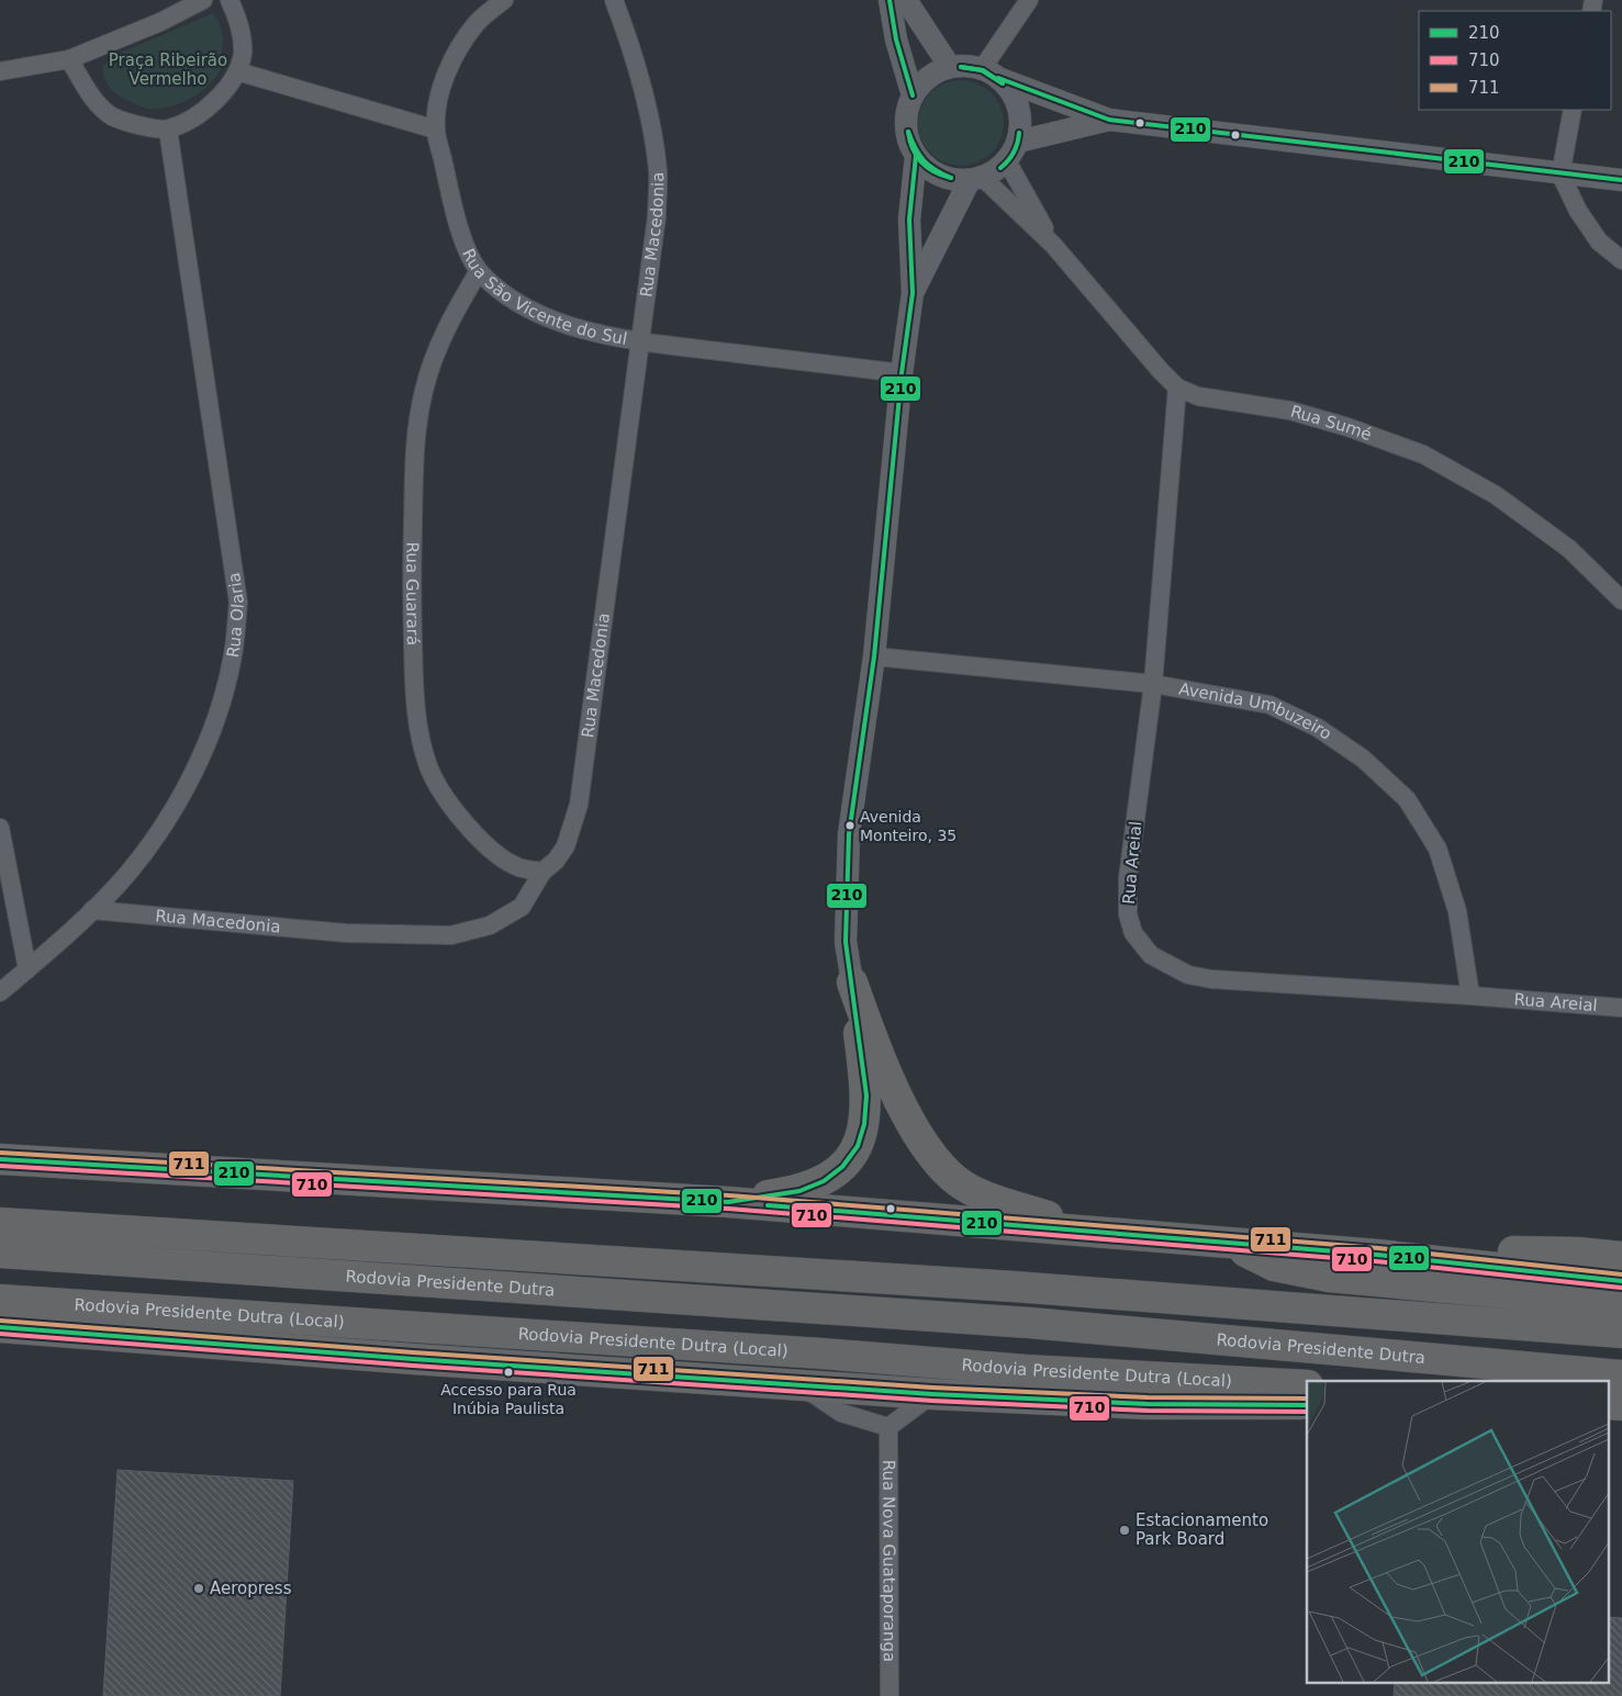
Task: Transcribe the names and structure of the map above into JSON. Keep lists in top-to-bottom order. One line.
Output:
{"streets":{"highway":["Rodovia Presidente Dutra","Rodovia Presidente Dutra (Local)"],"street":["Rua Macedonia","Rua São Vicente do Sul","Rua Sumé","Rua Guarará","Rua Olaria","Avenida Umbuzeiro","Rua Areial","Rua Nova Guataporanga"]},"crossings":[["Rua Macedonia","Rua São Vicente do Sul"],["Rua Macedonia","Rua Guarará"],["Rua Macedonia","Rua Olaria"],["Rua São Vicente do Sul","Rua Guarará"],["Rua Sumé","Rua Areial"],["Avenida Umbuzeiro","Rua Areial"]],"parks":["Praça Ribeirão Vermelho"],"places":["Avenida Monteiro, 35","Accesso para Rua Inúbia Paulista","Estacionamento Park Board","Aeropress"],"lines":["transit line 210","transit line 711","transit line 710"],"legend":["210","710","711"]}
